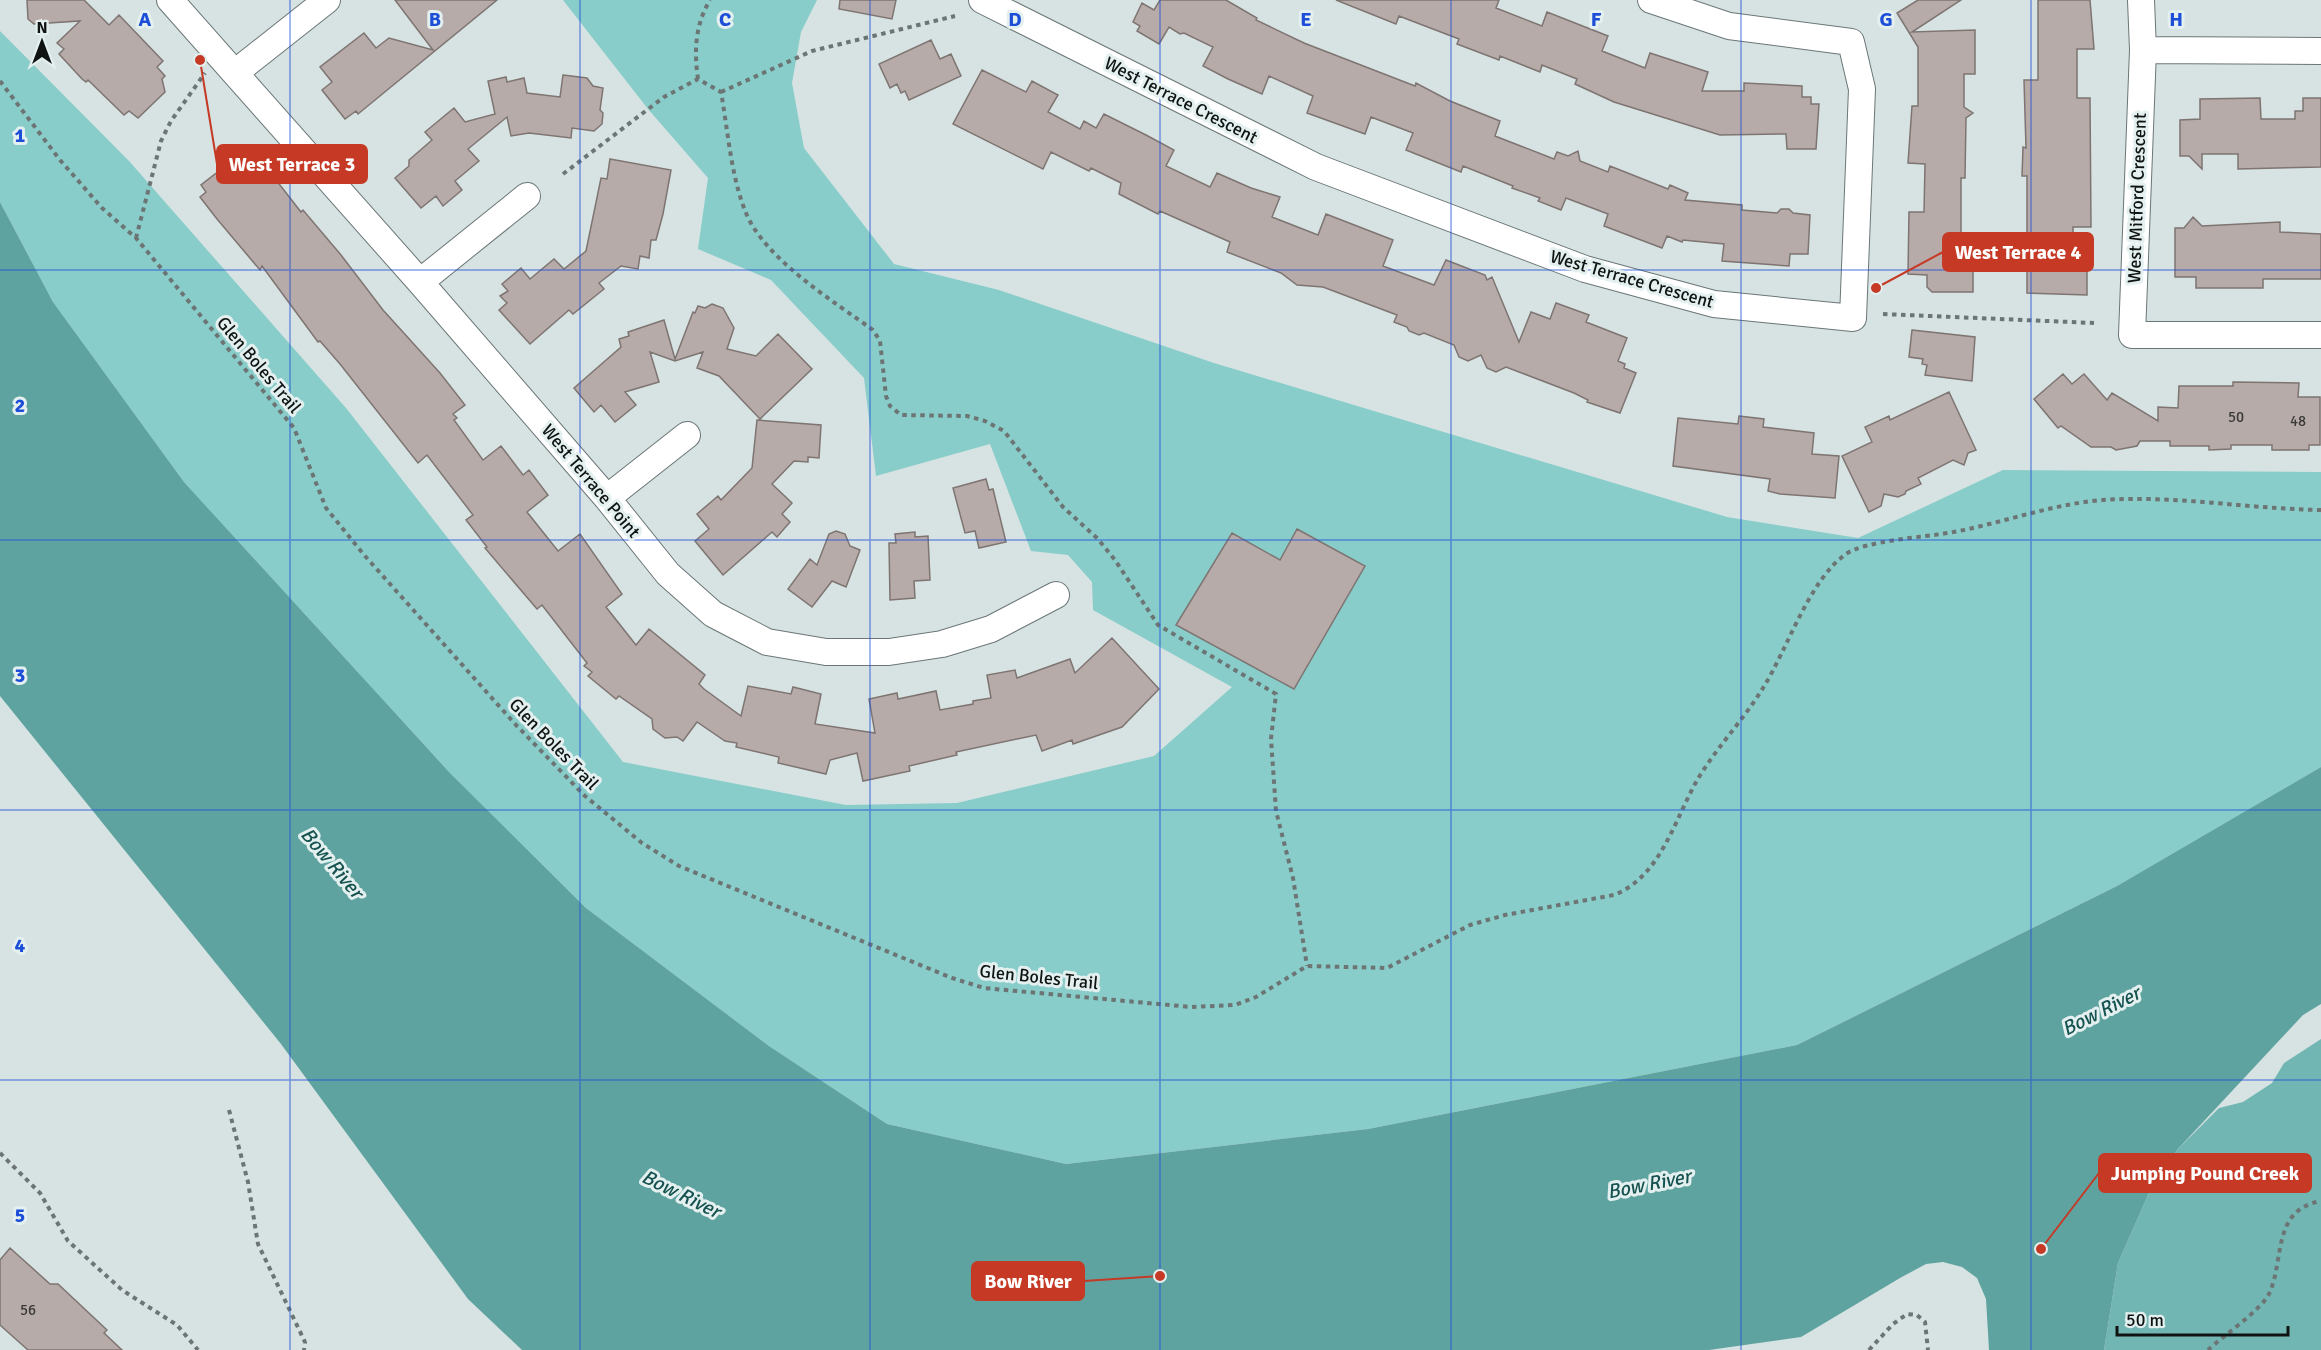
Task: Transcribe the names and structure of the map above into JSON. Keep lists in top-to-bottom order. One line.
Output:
{"streets":{"street":["West Terrace Crescent","West Mitford Crescent","West Terrace Point"],"path":["Glen Boles Trail"]},"water":["Bow River"],"places":["West Terrace 3","West Terrace 4","Jumping Pound Creek","Bow River"],"house_numbers":["50","48","56"],"scale_bar":"50 m","north":"top","grid":{"columns":["A","B","C","D","E","F","G","H"],"rows":["1","2","3","4","5"]}}
